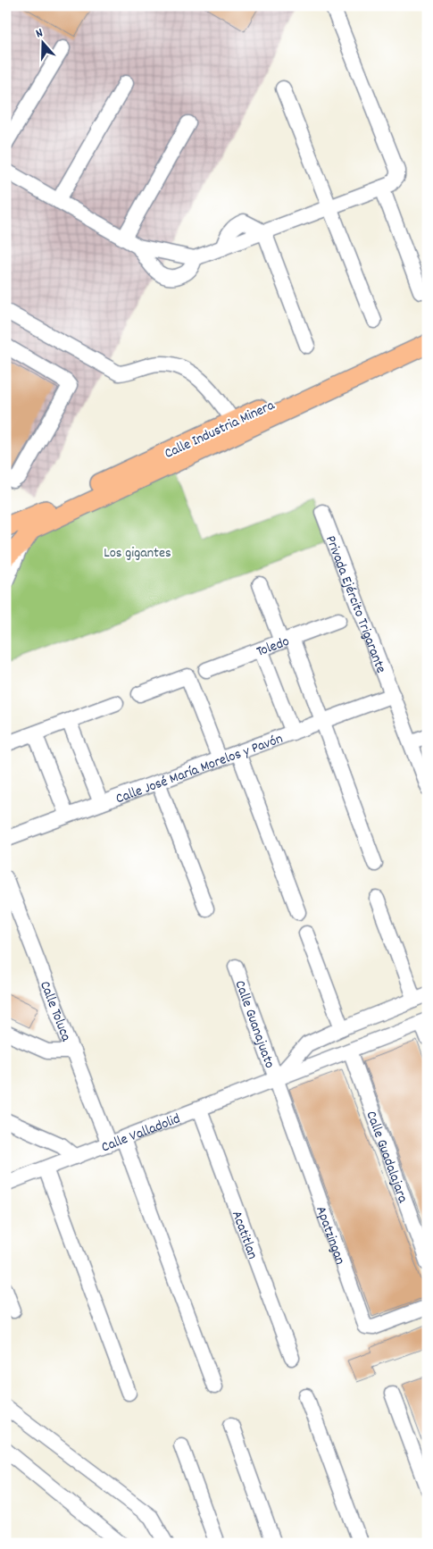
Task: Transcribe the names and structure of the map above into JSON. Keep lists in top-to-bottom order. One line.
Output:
{"streets":{"main road":["Calle Industria Minera"],"street":["Privada Ejército Trigarante","Toledo","Calle José María Morelos y Pavón","Calle Toluca","Calle Guanajuato","Calle Valladolid","Calle Guadalajara","Acatitlan","Apatzingan"]},"crossings":[["Privada Ejército Trigarante","Calle José María Morelos y Pavón"],["Calle Toluca","Calle Valladolid"],["Calle Guanajuato","Calle Valladolid"],["Calle Guanajuato","Apatzingan"],["Calle Valladolid","Calle Guadalajara"],["Calle Valladolid","Acatitlan"],["Calle Valladolid","Apatzingan"]],"parks":["Los gigantes"],"north":"top"}
